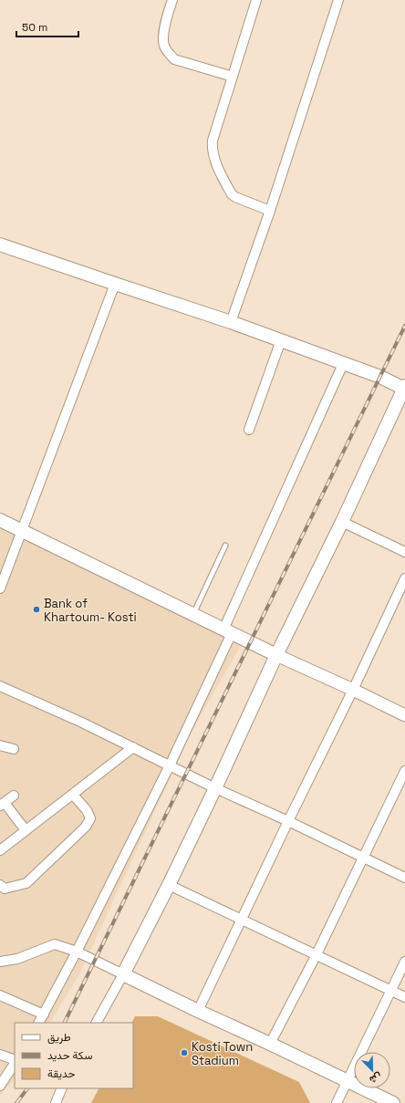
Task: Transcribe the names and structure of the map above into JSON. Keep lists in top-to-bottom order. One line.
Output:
{"places":["Bank of Khartoum- Kosti","Kosti Town Stadium"],"legend":["طريق","سكة حديد","حديقة"],"scale_bar":"50 m","north":"bottom right"}
